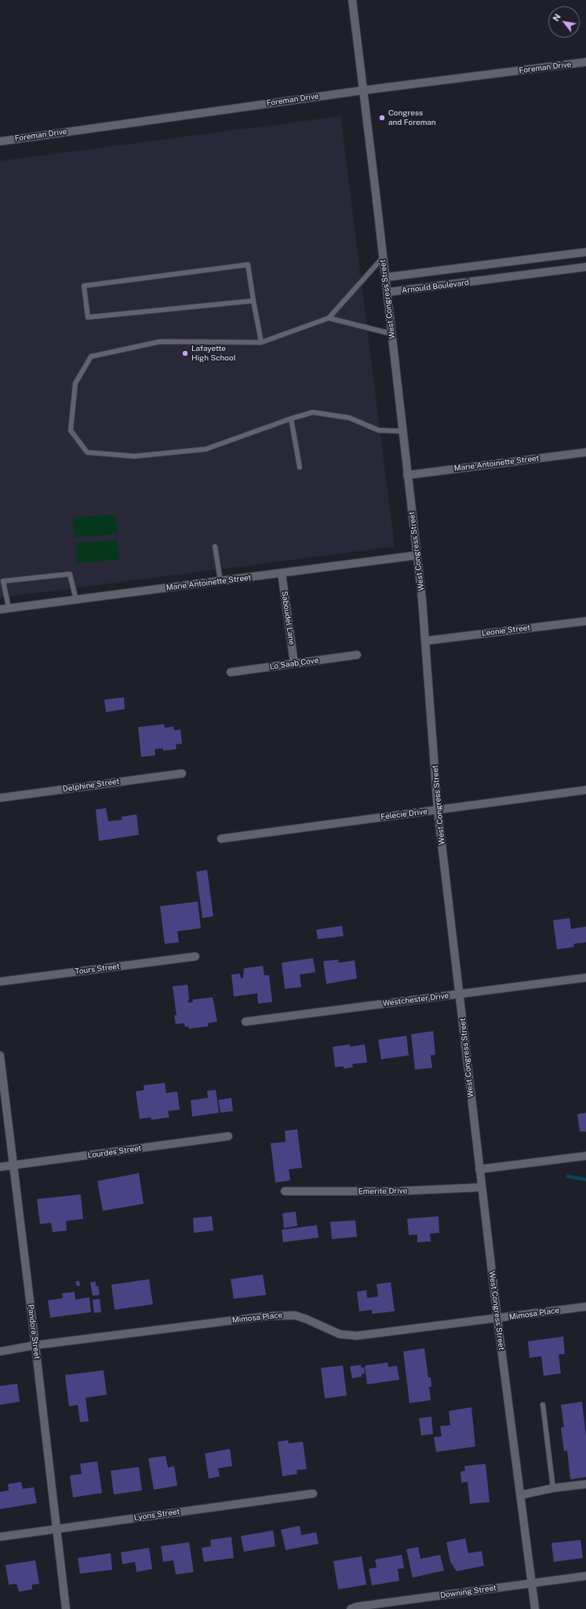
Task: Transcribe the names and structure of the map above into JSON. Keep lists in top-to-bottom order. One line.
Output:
{"streets":{"street":["Foreman Drive","Arnould Boulevard","West Congress Street","Marie Antoinette Street","Saboudel Lane","Leonie Street","Lo Saab Cove","Delphine Street","Felecie Drive","Tours Street","Westchester Drive","Lourdes Street","Emerite Drive","Mimosa Place","Pandora Street","Lyons Street","Downing Street"]},"crossings":[["Foreman Drive","West Congress Street"],["Arnould Boulevard","West Congress Street"],["West Congress Street","Marie Antoinette Street"],["West Congress Street","Leonie Street"],["West Congress Street","Felecie Drive"],["West Congress Street","Westchester Drive"],["West Congress Street","Emerite Drive"],["West Congress Street","Mimosa Place"],["West Congress Street","Downing Street"],["Marie Antoinette Street","Saboudel Lane"],["Saboudel Lane","Lo Saab Cove"],["Lourdes Street","Pandora Street"],["Mimosa Place","Pandora Street"],["Pandora Street","Lyons Street"]],"places":["Congress and Foreman","Lafayette High School"],"north":"top left"}
